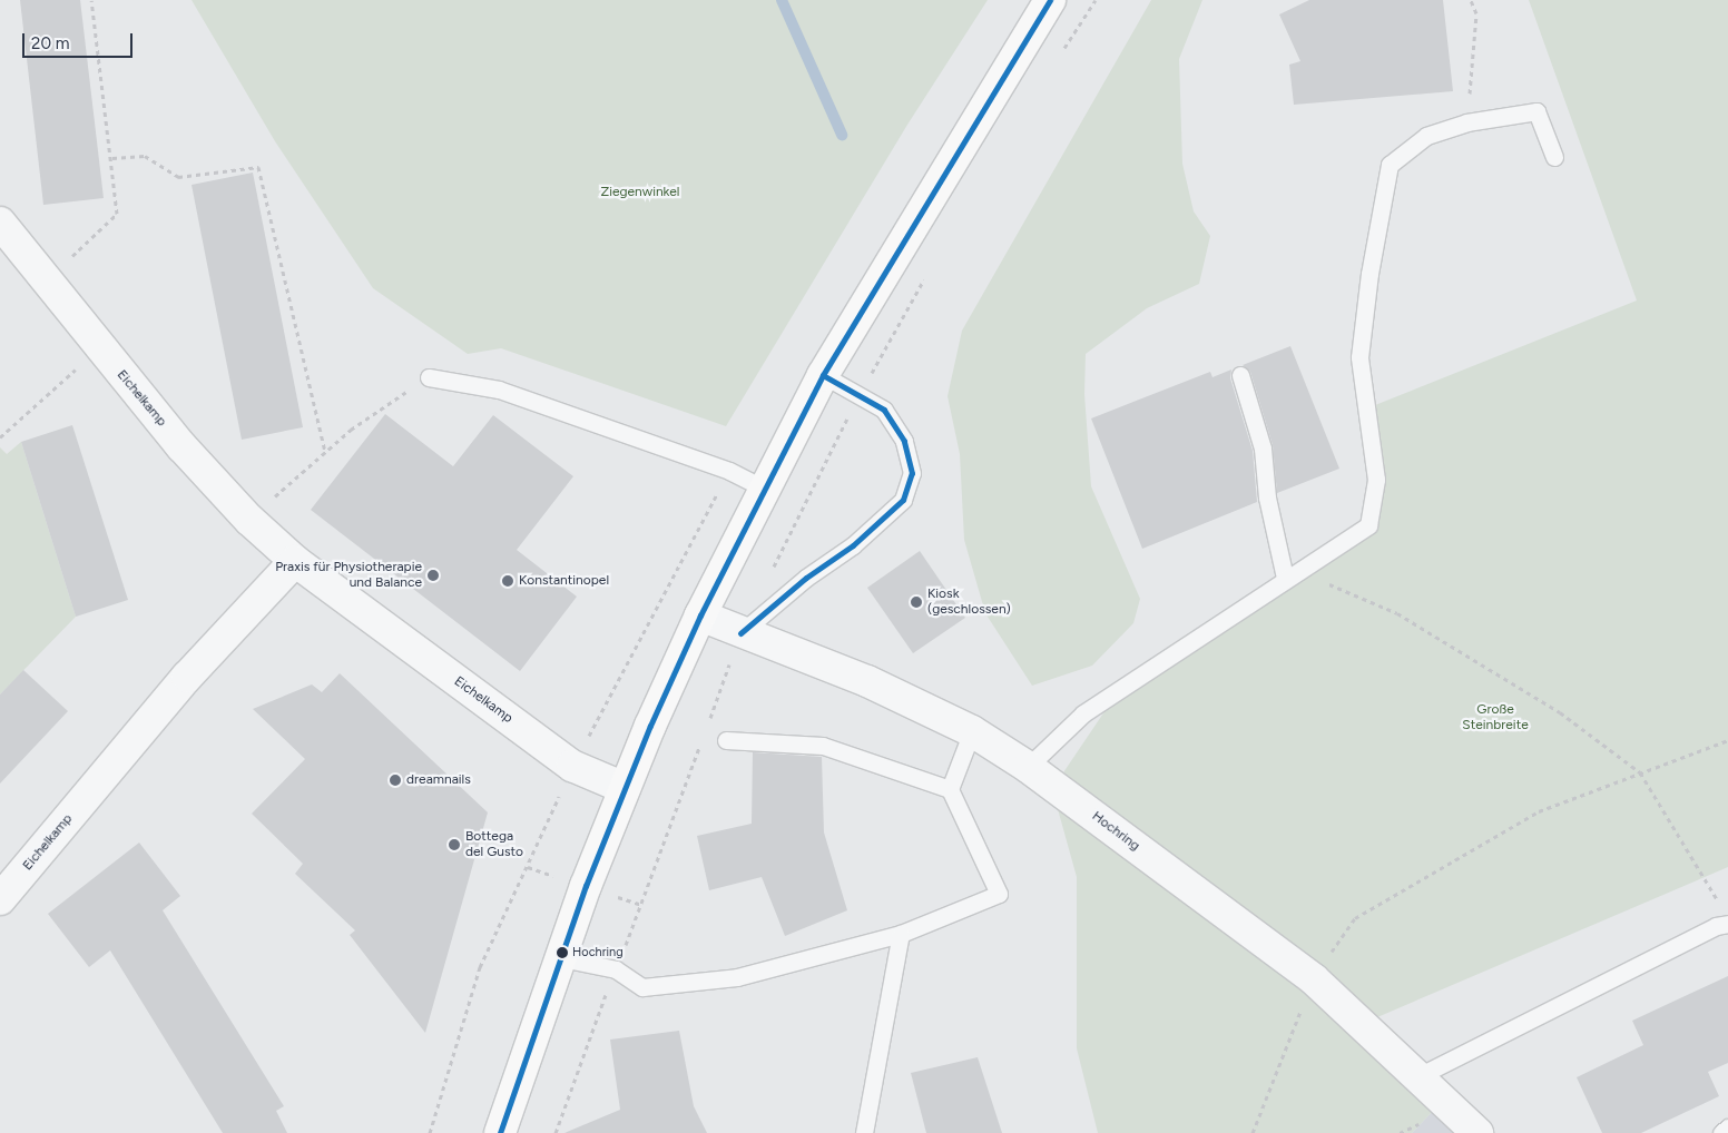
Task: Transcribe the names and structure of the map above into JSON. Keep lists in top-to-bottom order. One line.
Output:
{"streets":{"street":["Eichelkamp","Hochring"]},"parks":["Ziegenwinkel","Große Steinbreite"],"places":["Praxis für Physiotherapie und Balance","Konstantinopel","Kiosk (geschlossen)","dreamnails","Bottega del Gusto","Hochring"],"scale_bar":"20 m"}
